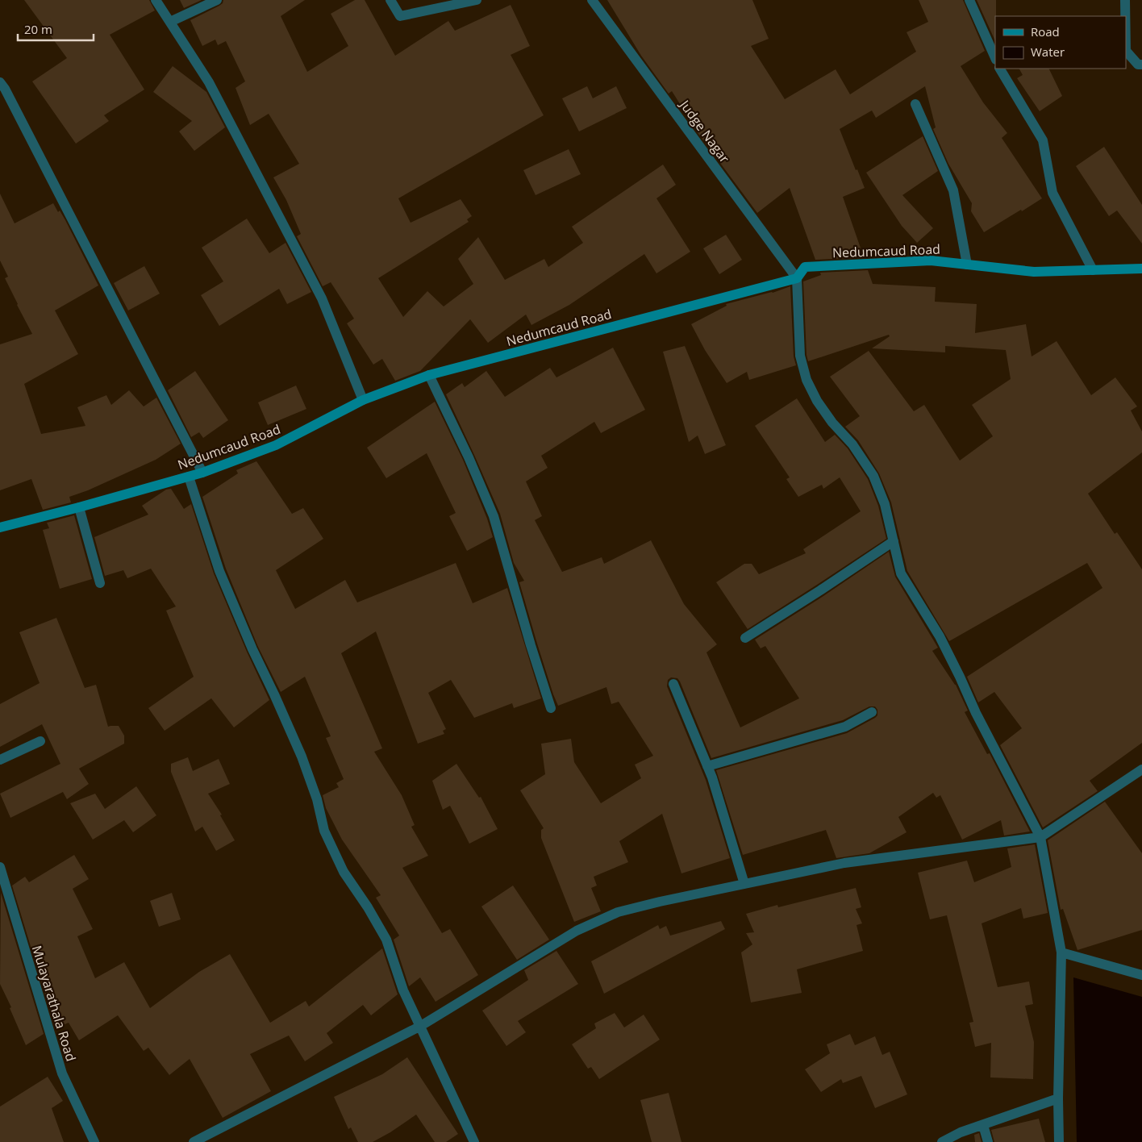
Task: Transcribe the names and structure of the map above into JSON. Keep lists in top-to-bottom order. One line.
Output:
{"streets":{"main road":["Nedumcaud Road"],"street":["Judge Nagar","Mulayarathala Road"]},"crossings":[["Judge Nagar","Nedumcaud Road"]],"legend":["Road","Water"],"scale_bar":"20 m"}
